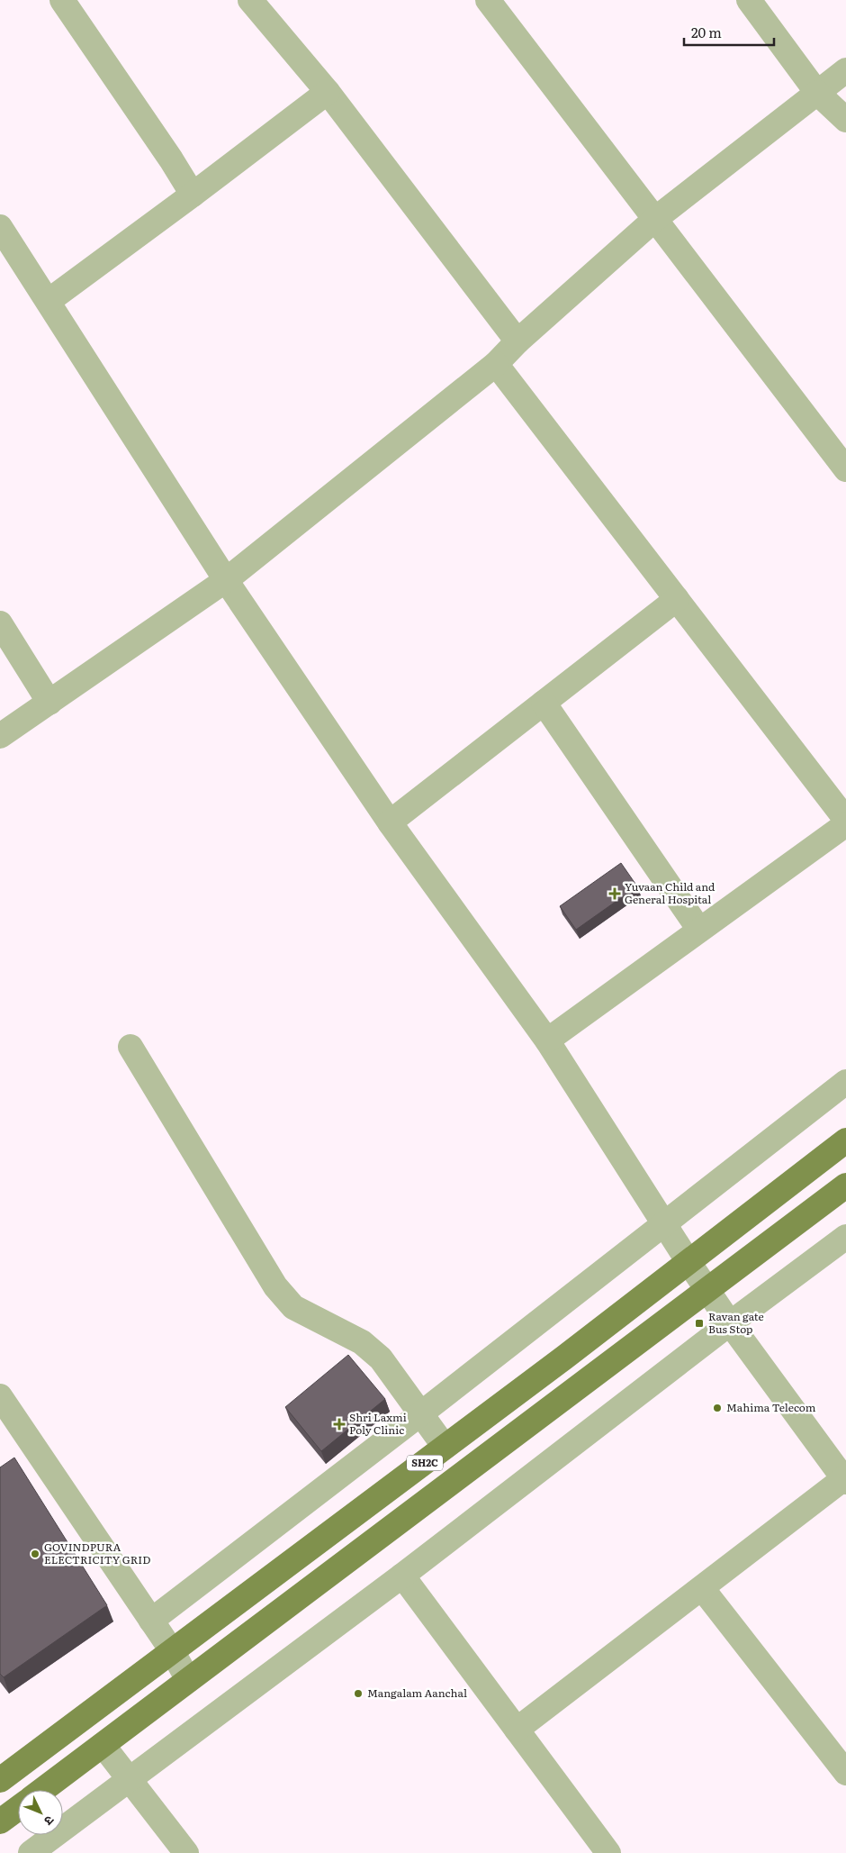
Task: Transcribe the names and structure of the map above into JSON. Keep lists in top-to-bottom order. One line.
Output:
{"streets":{"main road":["SH2C"]},"places":{"health":["Yuvaan Child and General Hospital","Shri Laxmi Poly Clinic"],"transit":["Ravan gate Bus Stop"],"other":["Mahima Telecom","GOVINDPURA ELECTRICITY GRID","Mangalam Aanchal"]},"scale_bar":"20 m","north":"bottom right"}
